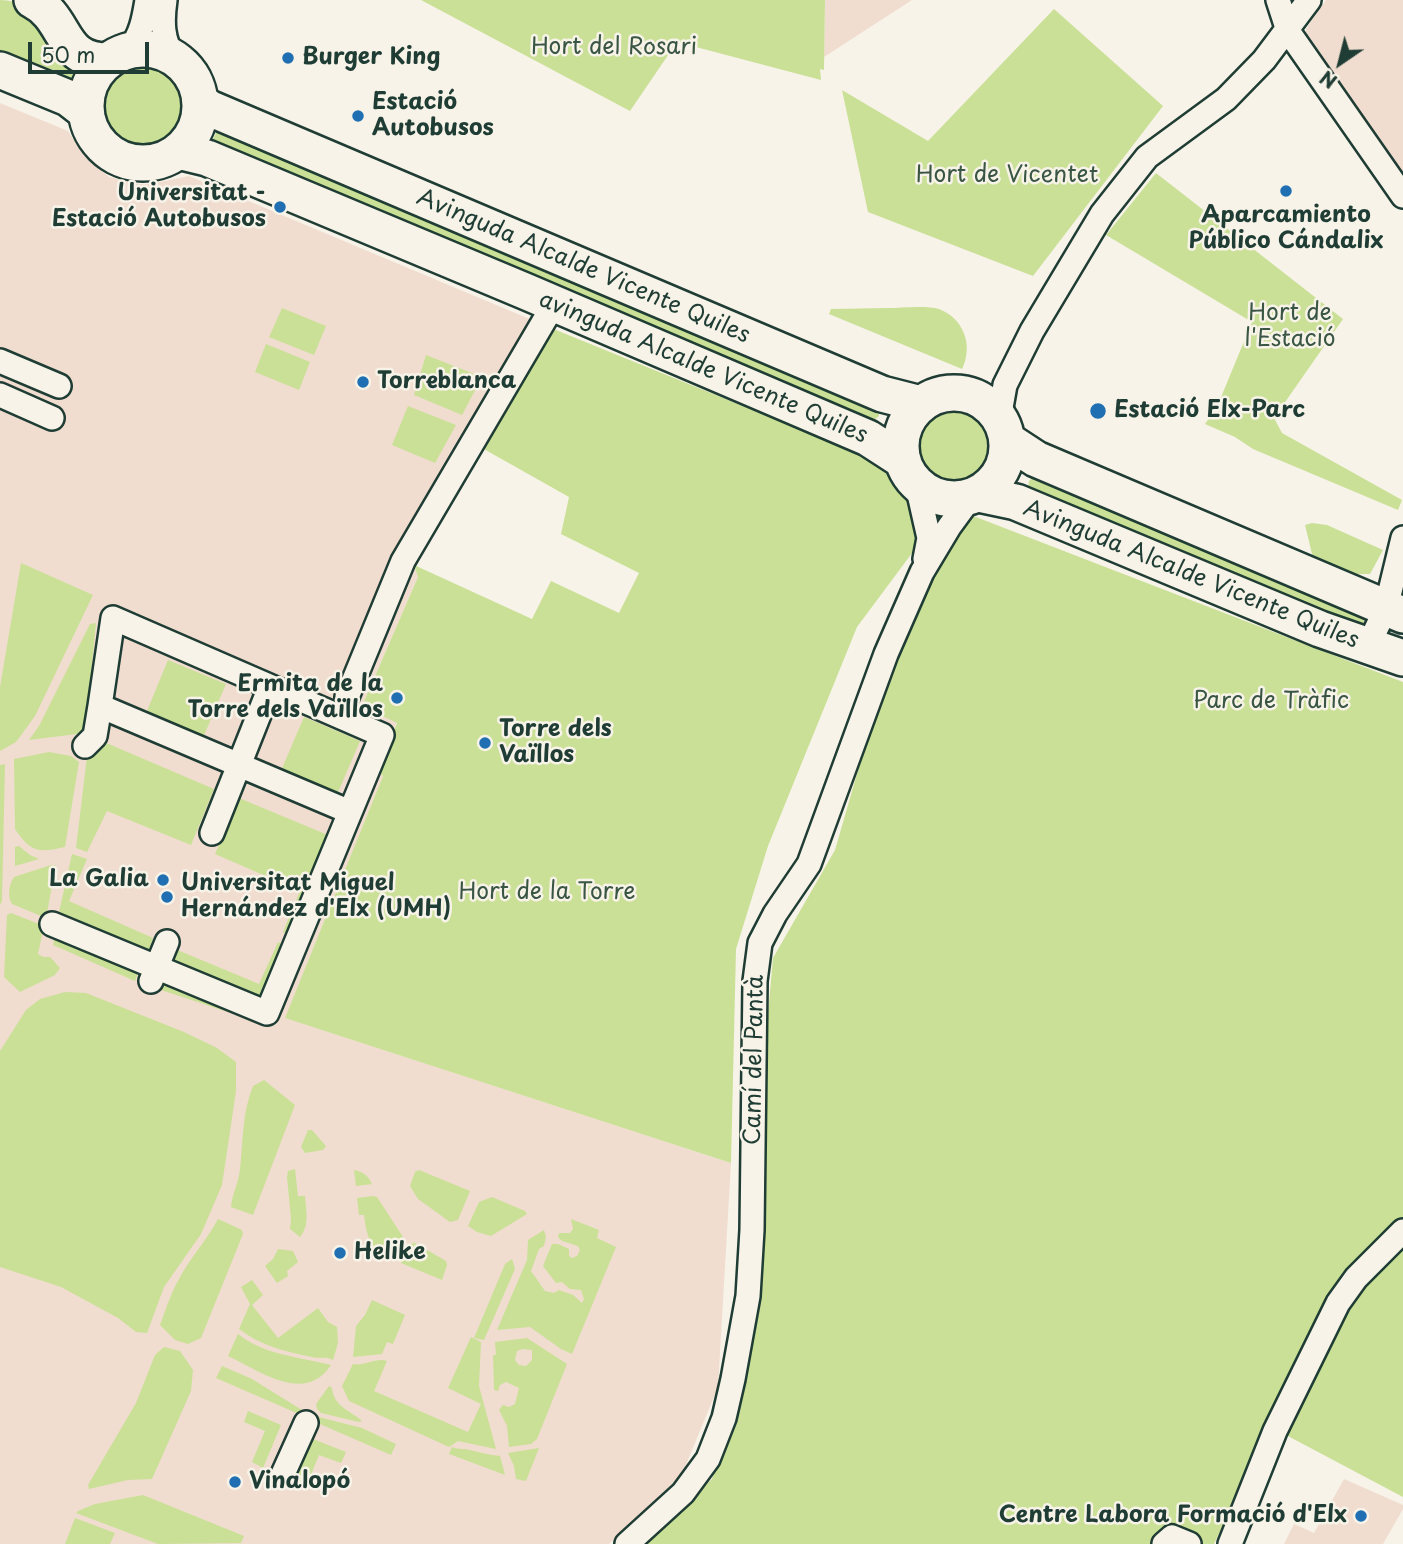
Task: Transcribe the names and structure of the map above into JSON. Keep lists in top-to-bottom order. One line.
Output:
{"streets":{"highway":["Avinguda Alcalde Vicente Quiles","avinguda Alcalde Vicente Quiles"],"street":["Camí del Pantà"]},"crossings":[["Avinguda Alcalde Vicente Quiles","avinguda Alcalde Vicente Quiles"],["Avinguda Alcalde Vicente Quiles","Camí del Pantà"],["avinguda Alcalde Vicente Quiles","Camí del Pantà"]],"parks":["Hort del Rosari","Hort de Vicentet","Hort de l'Estació","Parc de Tràfic","Hort de la Torre"],"places":["Burger King","Estació Autobusos","Aparcamiento Público Cándalix","Universitat - Estació Autobusos","Torreblanca","Estació Elx-Parc","Ermita de la Torre dels Vaïllos","Torre dels Vaïllos","La Galia","Universitat Miguel Hernández d'Elx (UMH)","Helike","Vinalopó","Centre Labora Formació d'Elx"],"scale_bar":"50 m","north":"bottom left"}
